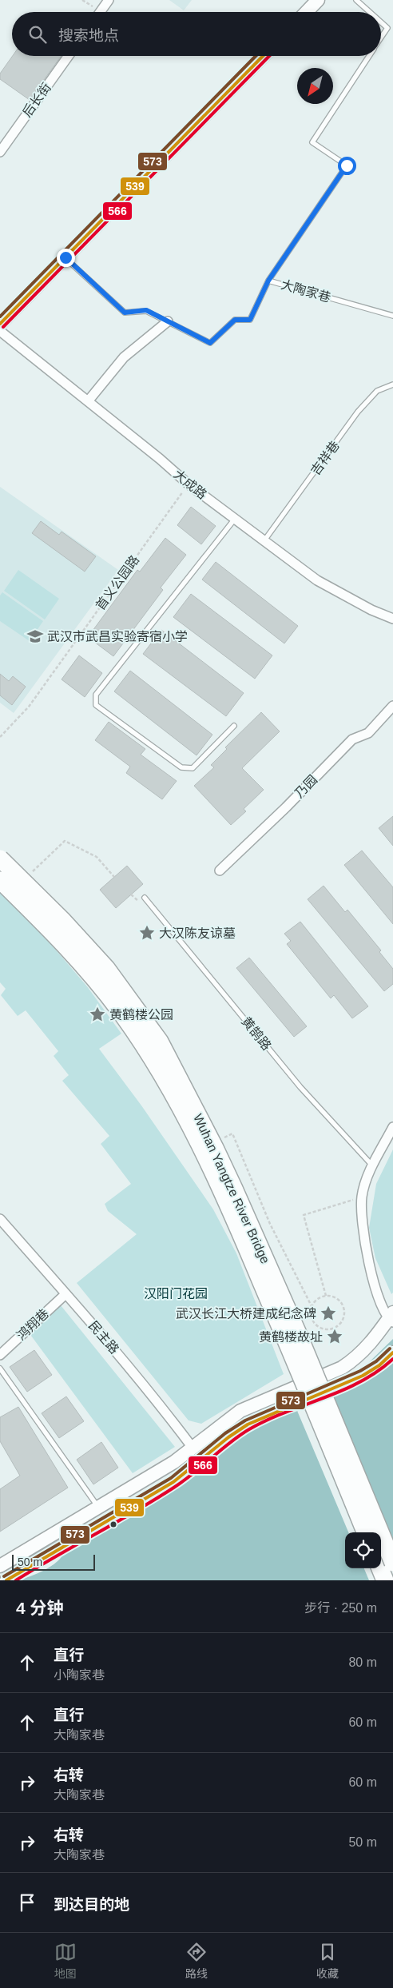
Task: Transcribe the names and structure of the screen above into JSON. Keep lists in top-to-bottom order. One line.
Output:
{"streets":{"highway":["Wuhan Yangtze River Bridge"],"main road":["民主路"],"street":["后长街","大成路","乃园","鸿翔巷"],"lane":["大陶家巷","吉祥巷","黄鹄路"],"path":["首义公园路"]},"crossings":[["吉祥巷","大成路"],["大成路","首义公园路"],["鸿翔巷","民主路"]],"parks":["汉阳门花园"],"places":{"school or university":["武汉市武昌实验寄宿小学"],"place":["大汉陈友谅墓","黄鹤楼公园","武汉长江大桥建成纪念碑","黄鹤楼故址"]},"lines":["transit line 539","transit line 566","transit line 573"],"scale_bar":"50 m","north":"bottom left","page":{"search":"搜索地点","scale":"50 m","heading":["4 分钟","步行 · 250 m"],"list":[["直行","小陶家巷","80 m"],["直行","大陶家巷","60 m"],["右转","大陶家巷","60 m"],["右转","大陶家巷","50 m"],"到达目的地"],"nav":["地图","路线","收藏"]}}
